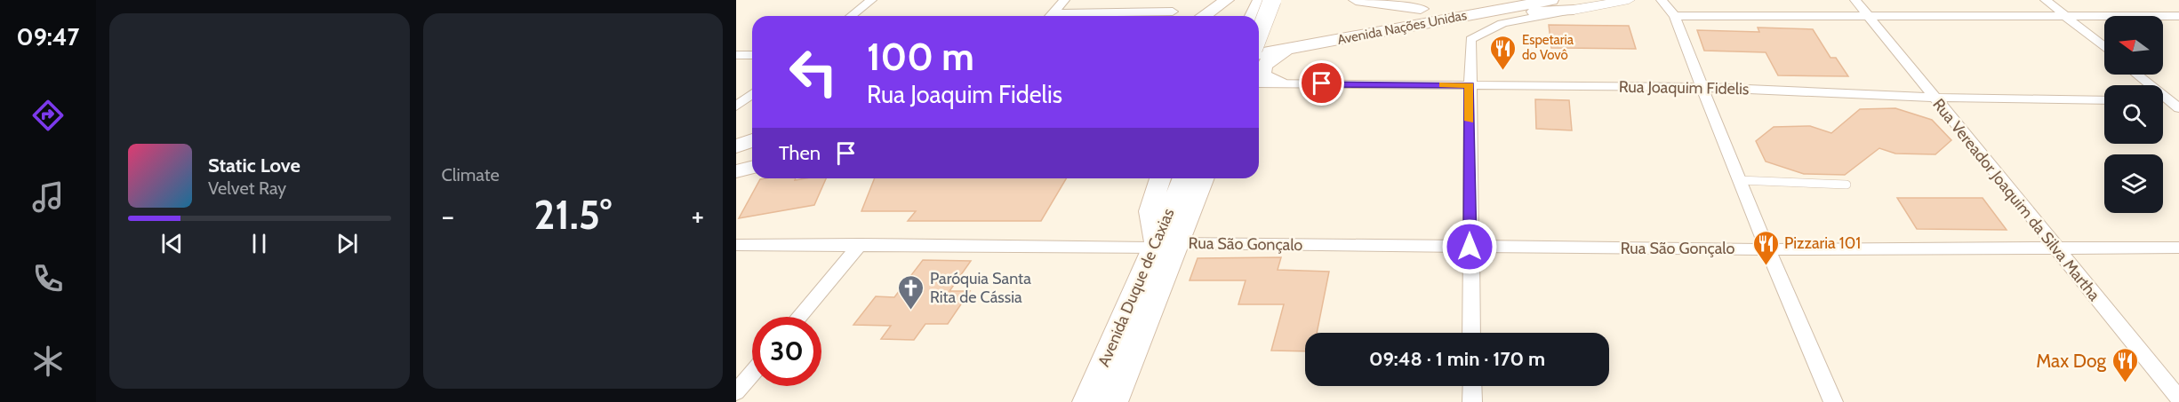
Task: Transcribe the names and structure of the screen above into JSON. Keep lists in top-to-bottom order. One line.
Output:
{"streets":{"main road":["Avenida Nações Unidas","Avenida Duque de Caxias"],"street":["Rua Joaquim Fidelis","Rua Vereador Joaquim da Silva Martha","Rua São Gonçalo"]},"crossings":[["Avenida Nações Unidas","Rua Joaquim Fidelis"],["Rua Joaquim Fidelis","Rua Vereador Joaquim da Silva Martha"],["Rua Vereador Joaquim da Silva Martha","Rua São Gonçalo"],["Rua São Gonçalo","Avenida Duque de Caxias"]],"places":{"restaurant":["Espetaria do Vovô","Pizzaria 101","Max Dog"],"church":["Paróquia Santa Rita de Cássia"]},"north":"left","page":{"tabs":"09:47","tile":"Climate","turn":["100 m","Rua Joaquim Fidelis"],"then":"Then","song":["Static Love","Velvet Ray"],"heat":["−","21.5°","+"],"limit":"30","trip":"09:48 · 1 min · 170 m"}}
